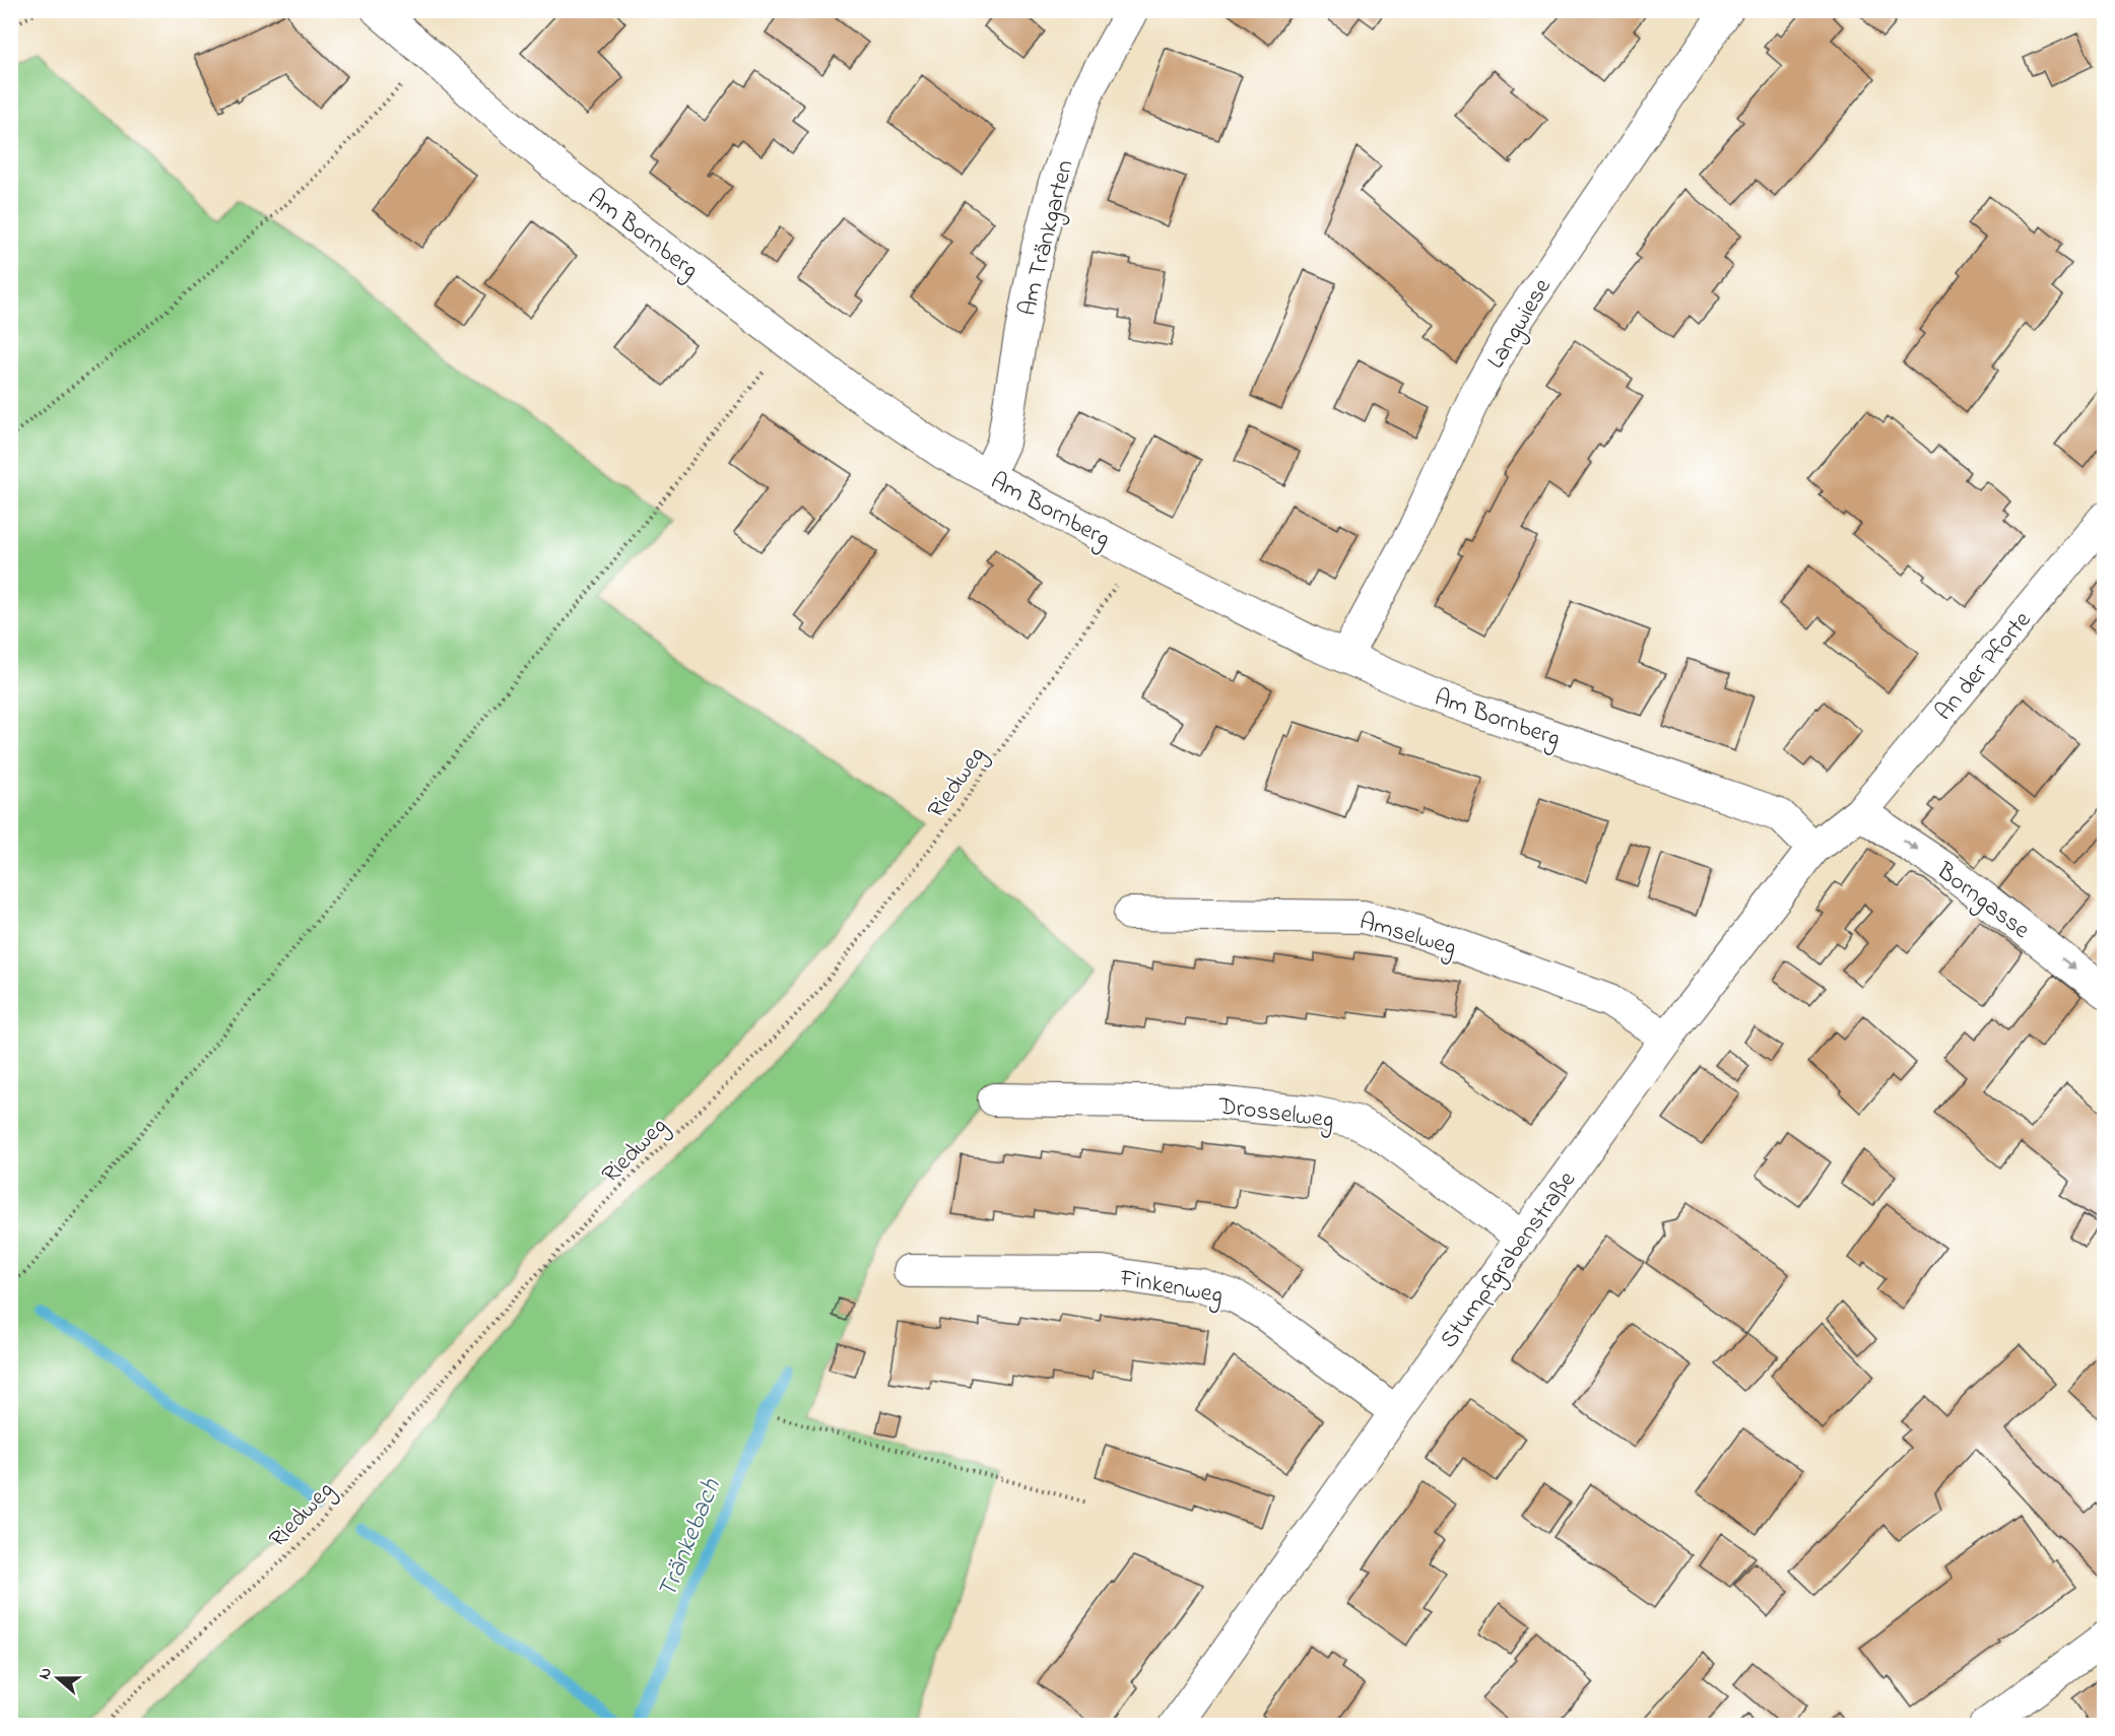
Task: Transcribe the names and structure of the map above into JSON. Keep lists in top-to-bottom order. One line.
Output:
{"streets":{"street":["Am Bornberg","Am Tränkgarten","Langwiese","An der Pforte","Borngasse","Amselweg","Drosselweg","Stumpfgrabenstraße","Finkenweg"],"path":["Riedweg"]},"crossings":[["Am Bornberg","Am Tränkgarten"],["Am Bornberg","Langwiese"],["Am Bornberg","Riedweg"],["Am Bornberg","Stumpfgrabenstraße"],["An der Pforte","Borngasse"],["An der Pforte","Stumpfgrabenstraße"],["Borngasse","Stumpfgrabenstraße"],["Amselweg","Stumpfgrabenstraße"],["Drosselweg","Stumpfgrabenstraße"],["Stumpfgrabenstraße","Finkenweg"]],"one_way":["Borngasse"],"water":["Tränkebach"],"north":"left"}
